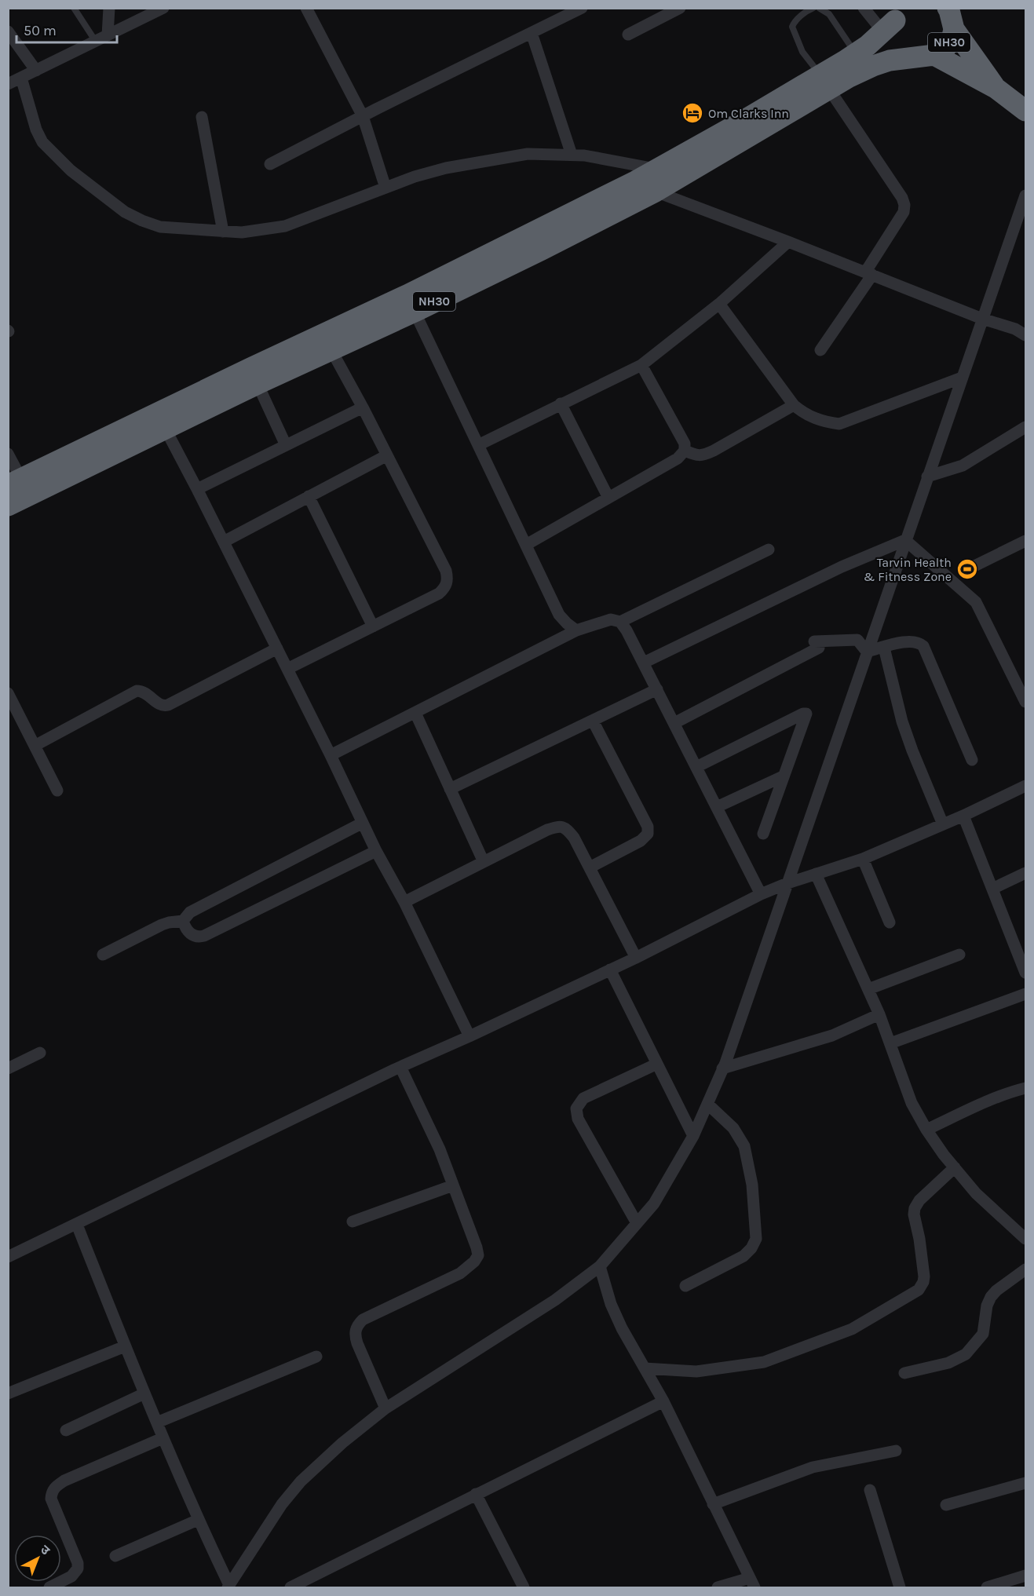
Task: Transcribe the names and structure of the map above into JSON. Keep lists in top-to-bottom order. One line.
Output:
{"streets":{"highway":["NH30"]},"places":{"hotel":["Om Clarks Inn"],"sports":["Tarvin Health & Fitness Zone"]},"scale_bar":"50 m","north":"top right"}
